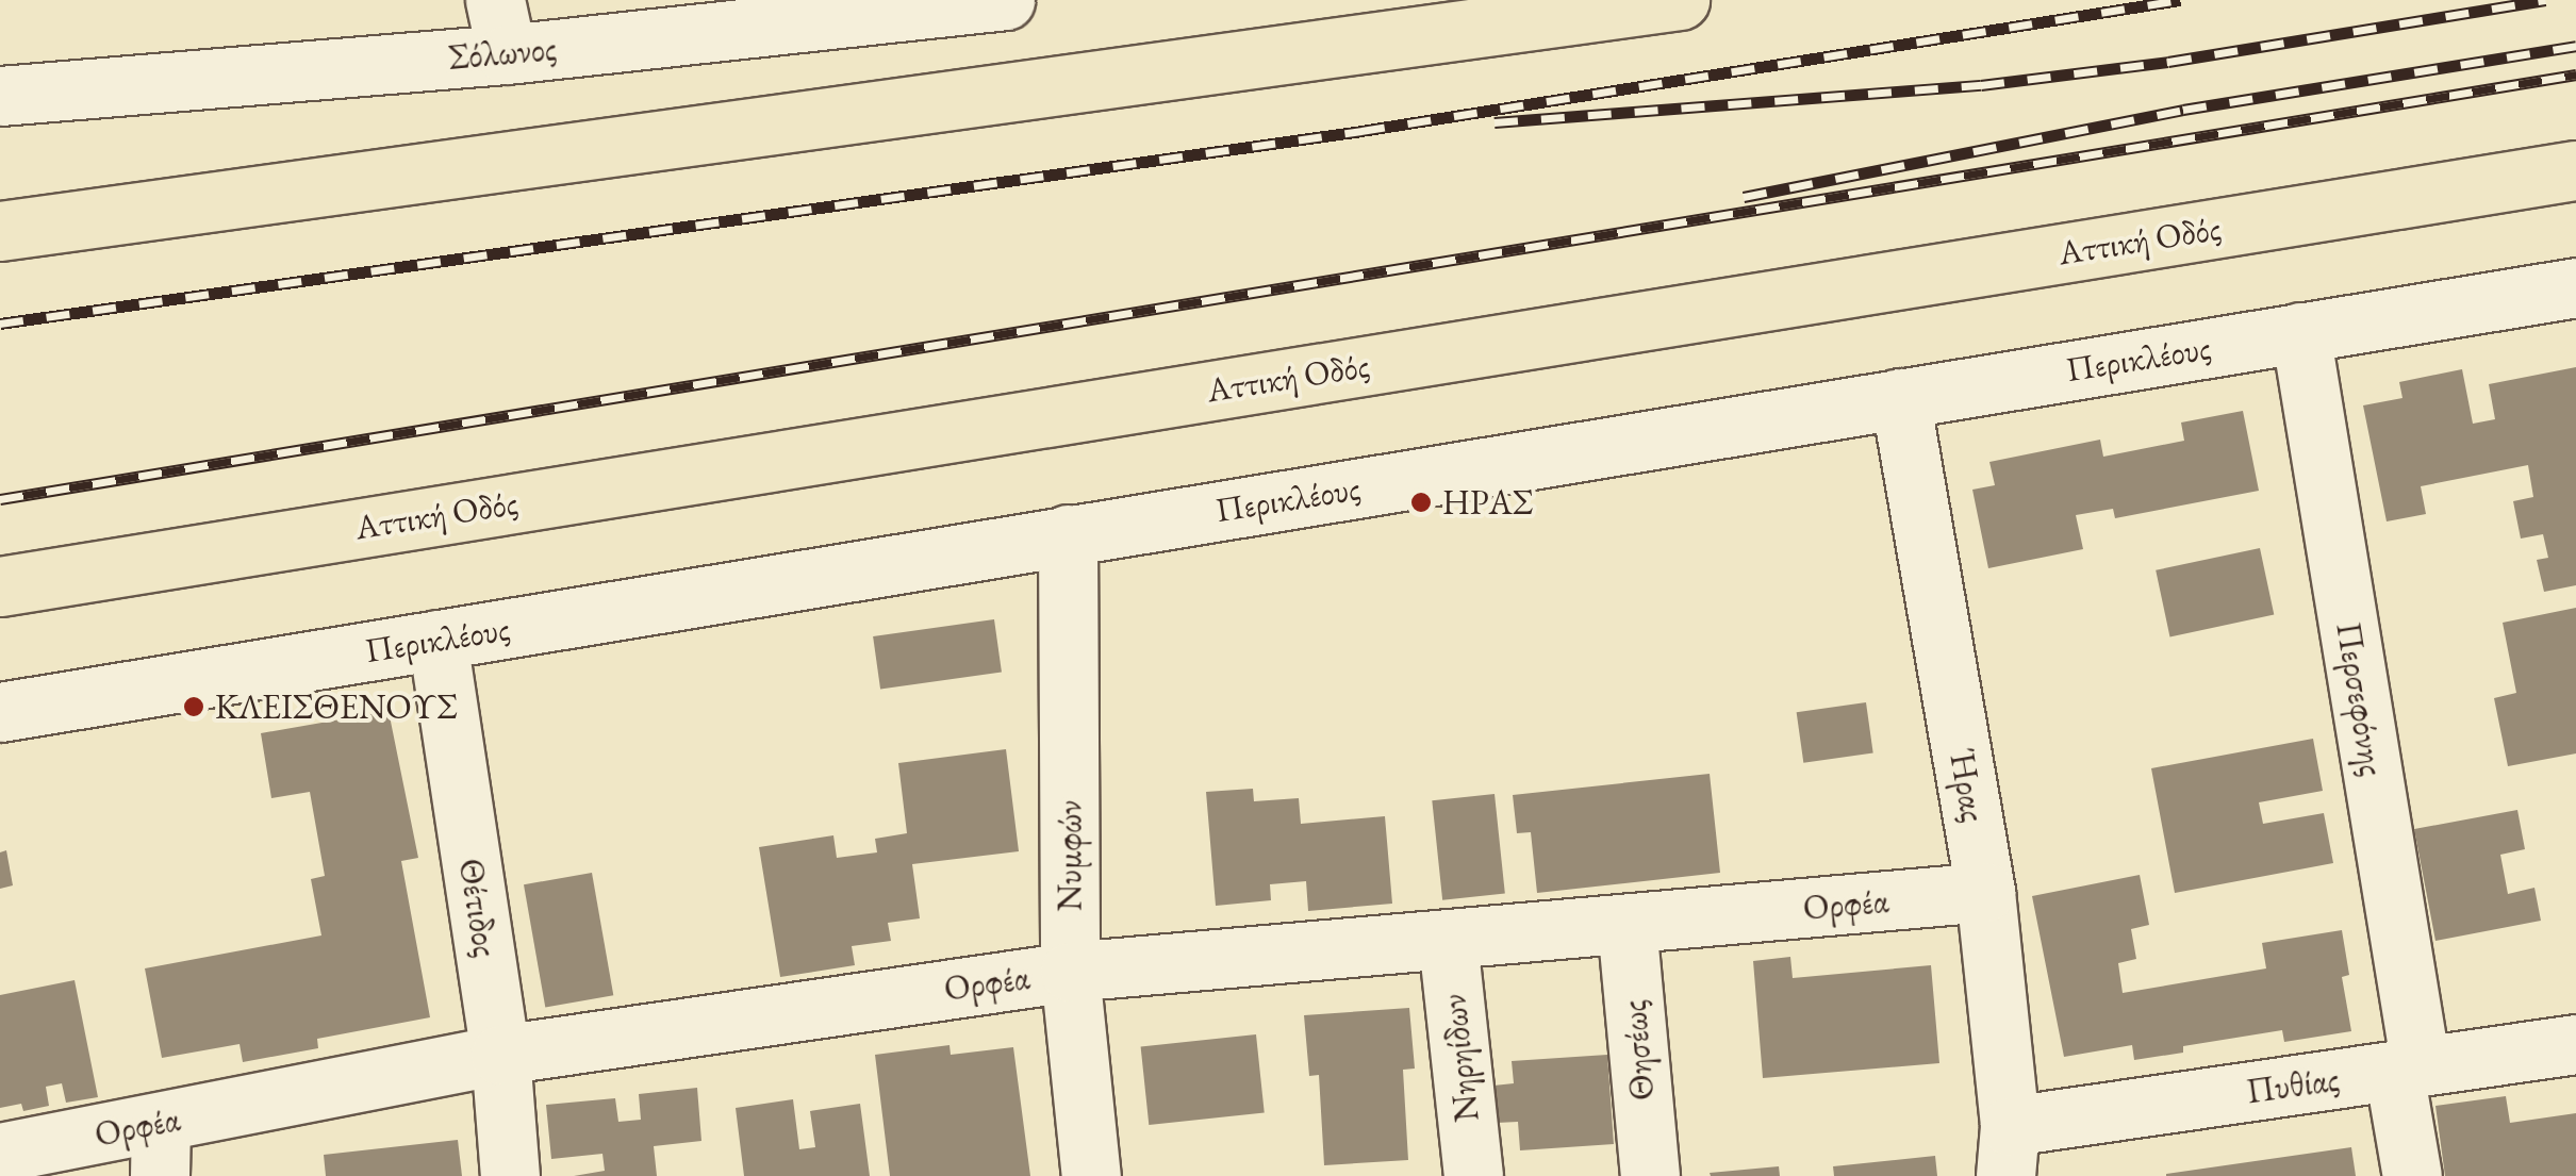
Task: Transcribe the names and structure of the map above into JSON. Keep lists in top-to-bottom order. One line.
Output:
{"streets":{"highway":["Αττική Οδός"],"street":["Σόλωνος","Περικλέους","Περσεφόνης","Ήρας","Νυμφών","Ορφέα","Θέτιδος","Θησέως","Νηρηίδων","Πυθίας"]},"crossings":[["Περικλέους","Περσεφόνης"],["Περικλέους","Ήρας"],["Περικλέους","Νυμφών"],["Περικλέους","Θέτιδος"],["Περσεφόνης","Πυθίας"],["Ήρας","Ορφέα"],["Ήρας","Πυθίας"],["Νυμφών","Ορφέα"],["Ορφέα","Θέτιδος"],["Ορφέα","Θησέως"],["Ορφέα","Νηρηίδων"]],"places":["ΗΡΑΣ","ΚΛΕΙΣΘΕΝΟΥΣ"]}
